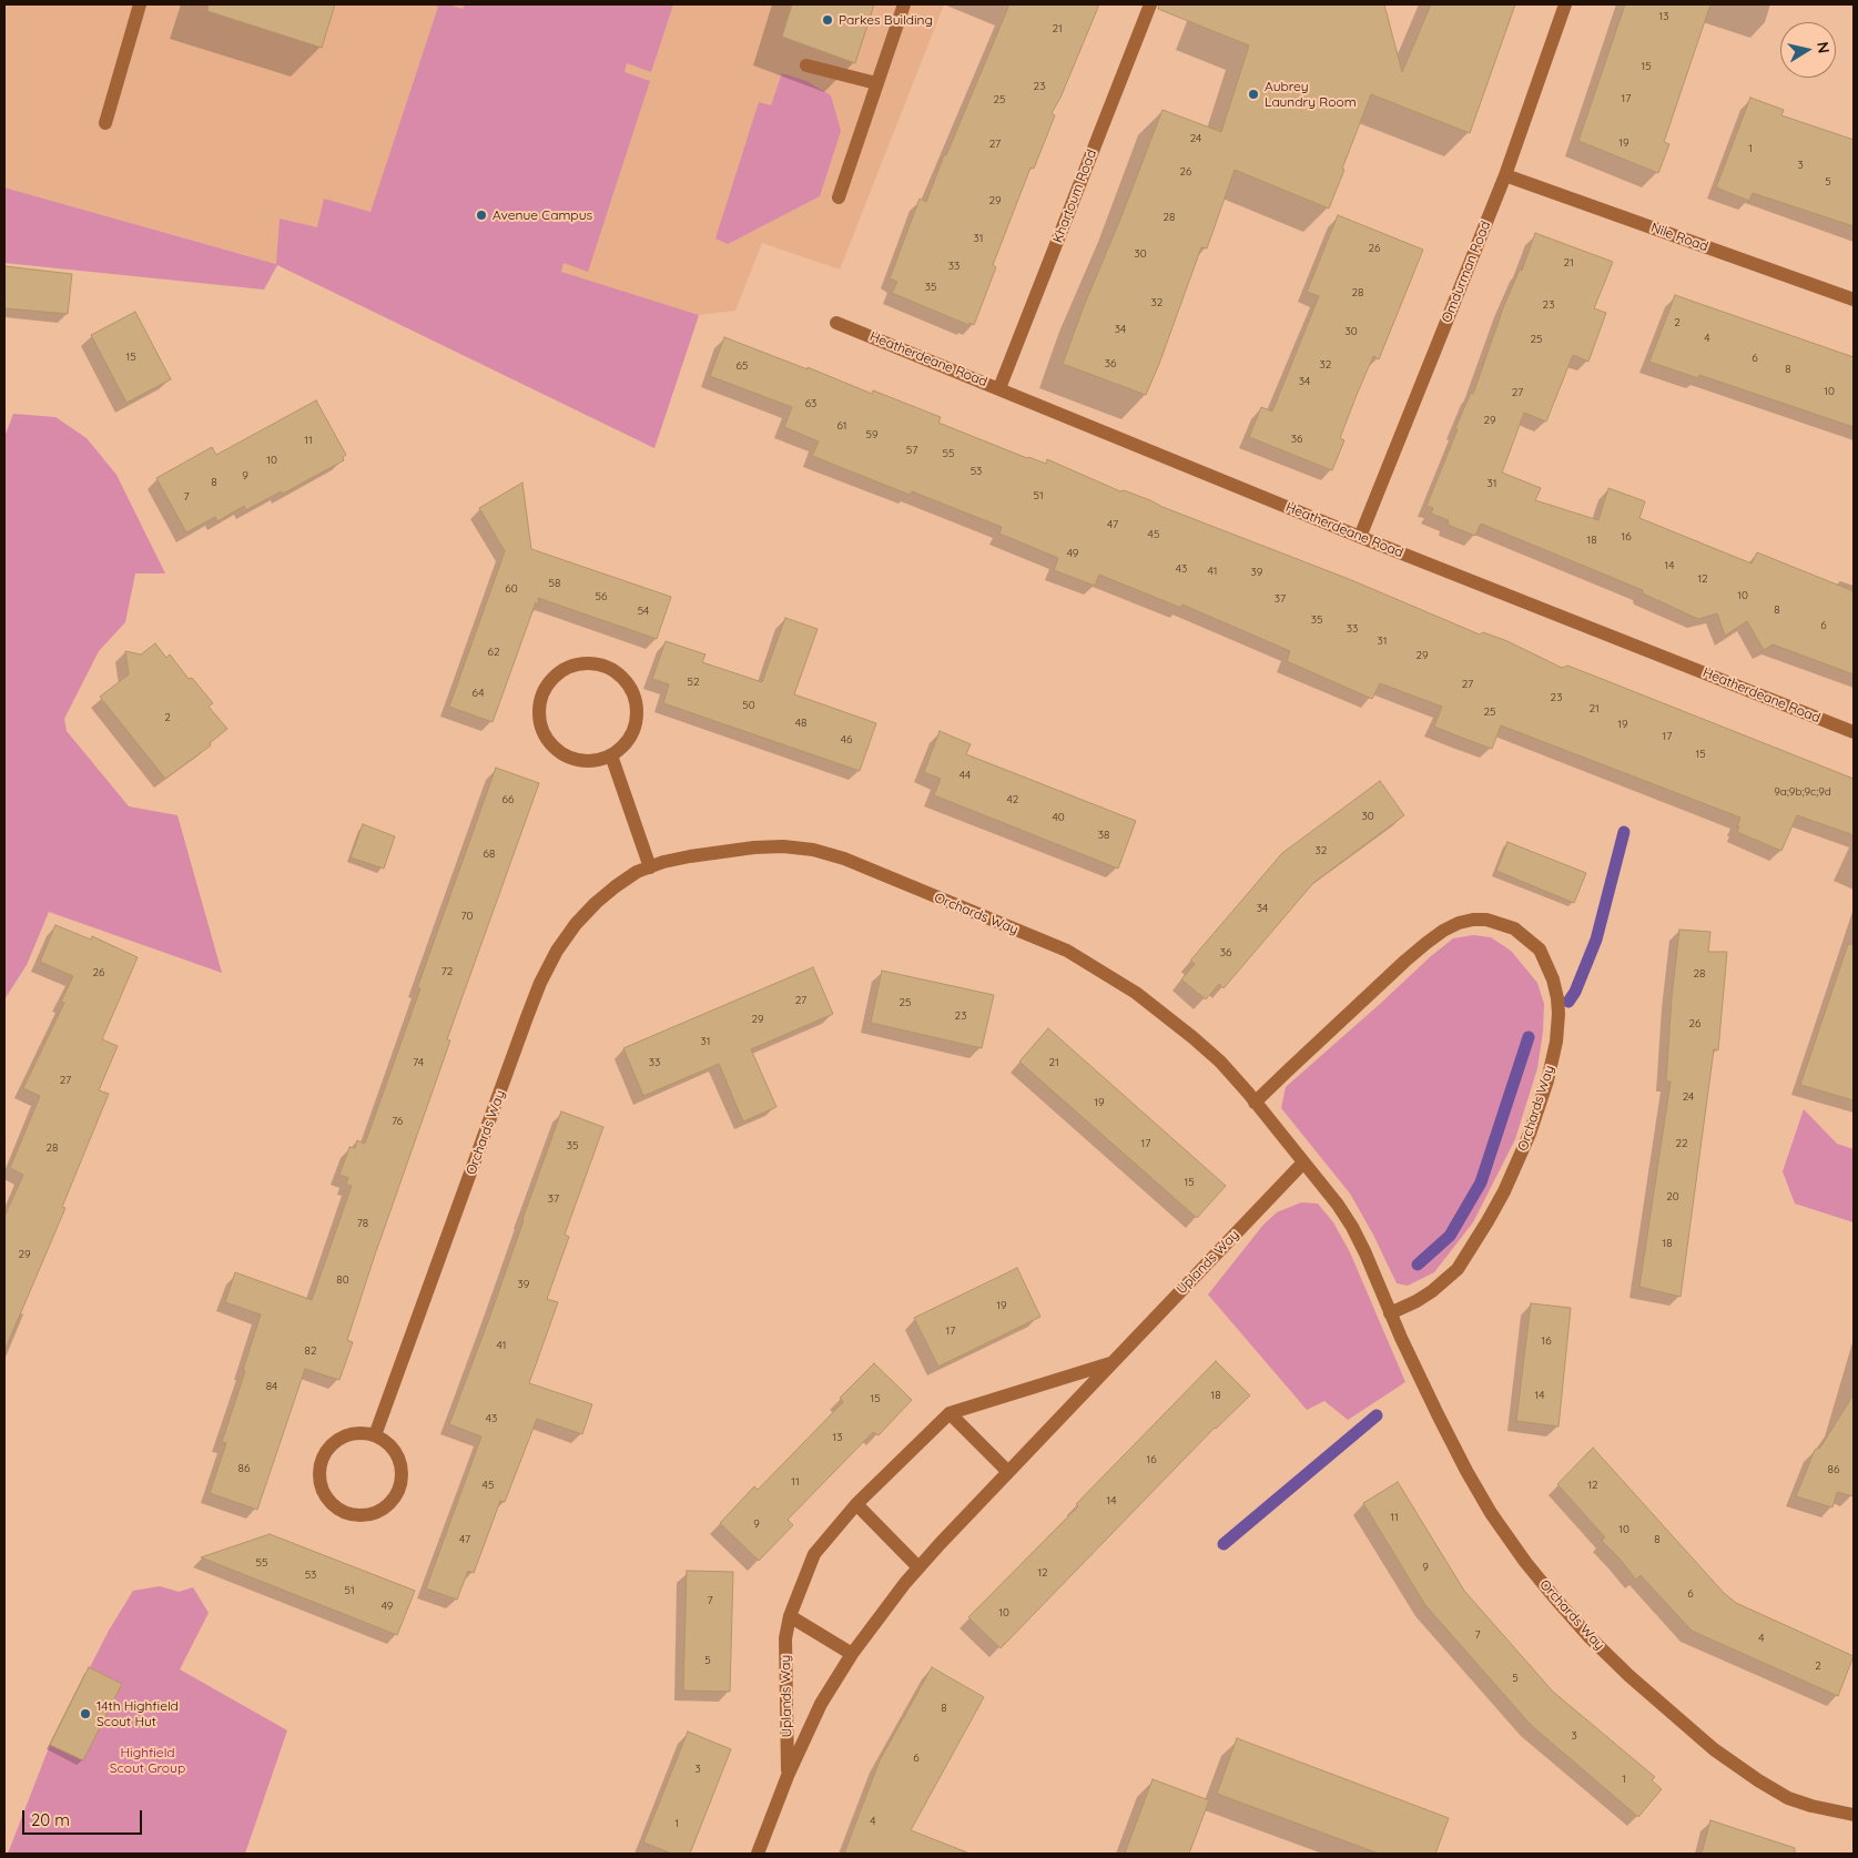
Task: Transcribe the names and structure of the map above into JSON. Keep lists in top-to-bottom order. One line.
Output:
{"streets":{"street":["Khartoum Road","Nile Road","Omdurman Road","Heatherdeane Road","Orchards Way","Uplands Way"]},"crossings":[["Khartoum Road","Heatherdeane Road"],["Nile Road","Omdurman Road"],["Omdurman Road","Heatherdeane Road"],["Orchards Way","Uplands Way"]],"parks":["Highfield Scout Group"],"places":["Parkes Building","Aubrey Laundry Room","Avenue Campus","14th Highfield Scout Hut"],"house_numbers":["13","21","15","23","17","25","24","19","27","1","3","26","5","29","28","31","26","30","21","33","35","28","32","23","2","34","30","4","25","15","6","36","32","65","8","34","10","27","63","29","61","59","36","11","57","55","10","53","9","8","31","51","7","47","45","16","18","49","14","43","41","39","12","58","60","10","56","37","8","54","35","6","33","31","62","29","52","27","64","23","50","21","25","2","48","19","17","46","15","44","9a;9b;9c;9d","66","42","30","40","38","32","68","34","70","36","72","26","28","27","25","23","29","26","31","74","33","21","27","24","19","76","17","22","35","28","15","20","37","78","18","29","80","39","19","17","16","41","82","84","18","14","15","43","13","16","86","86","11","45","12","14","11","9","10","47","8","55","9","12","53","51","6","7","49","10","7","4","5","2","5","8","3","6","3","1","4","1"],"scale_bar":"20 m","north":"right"}
